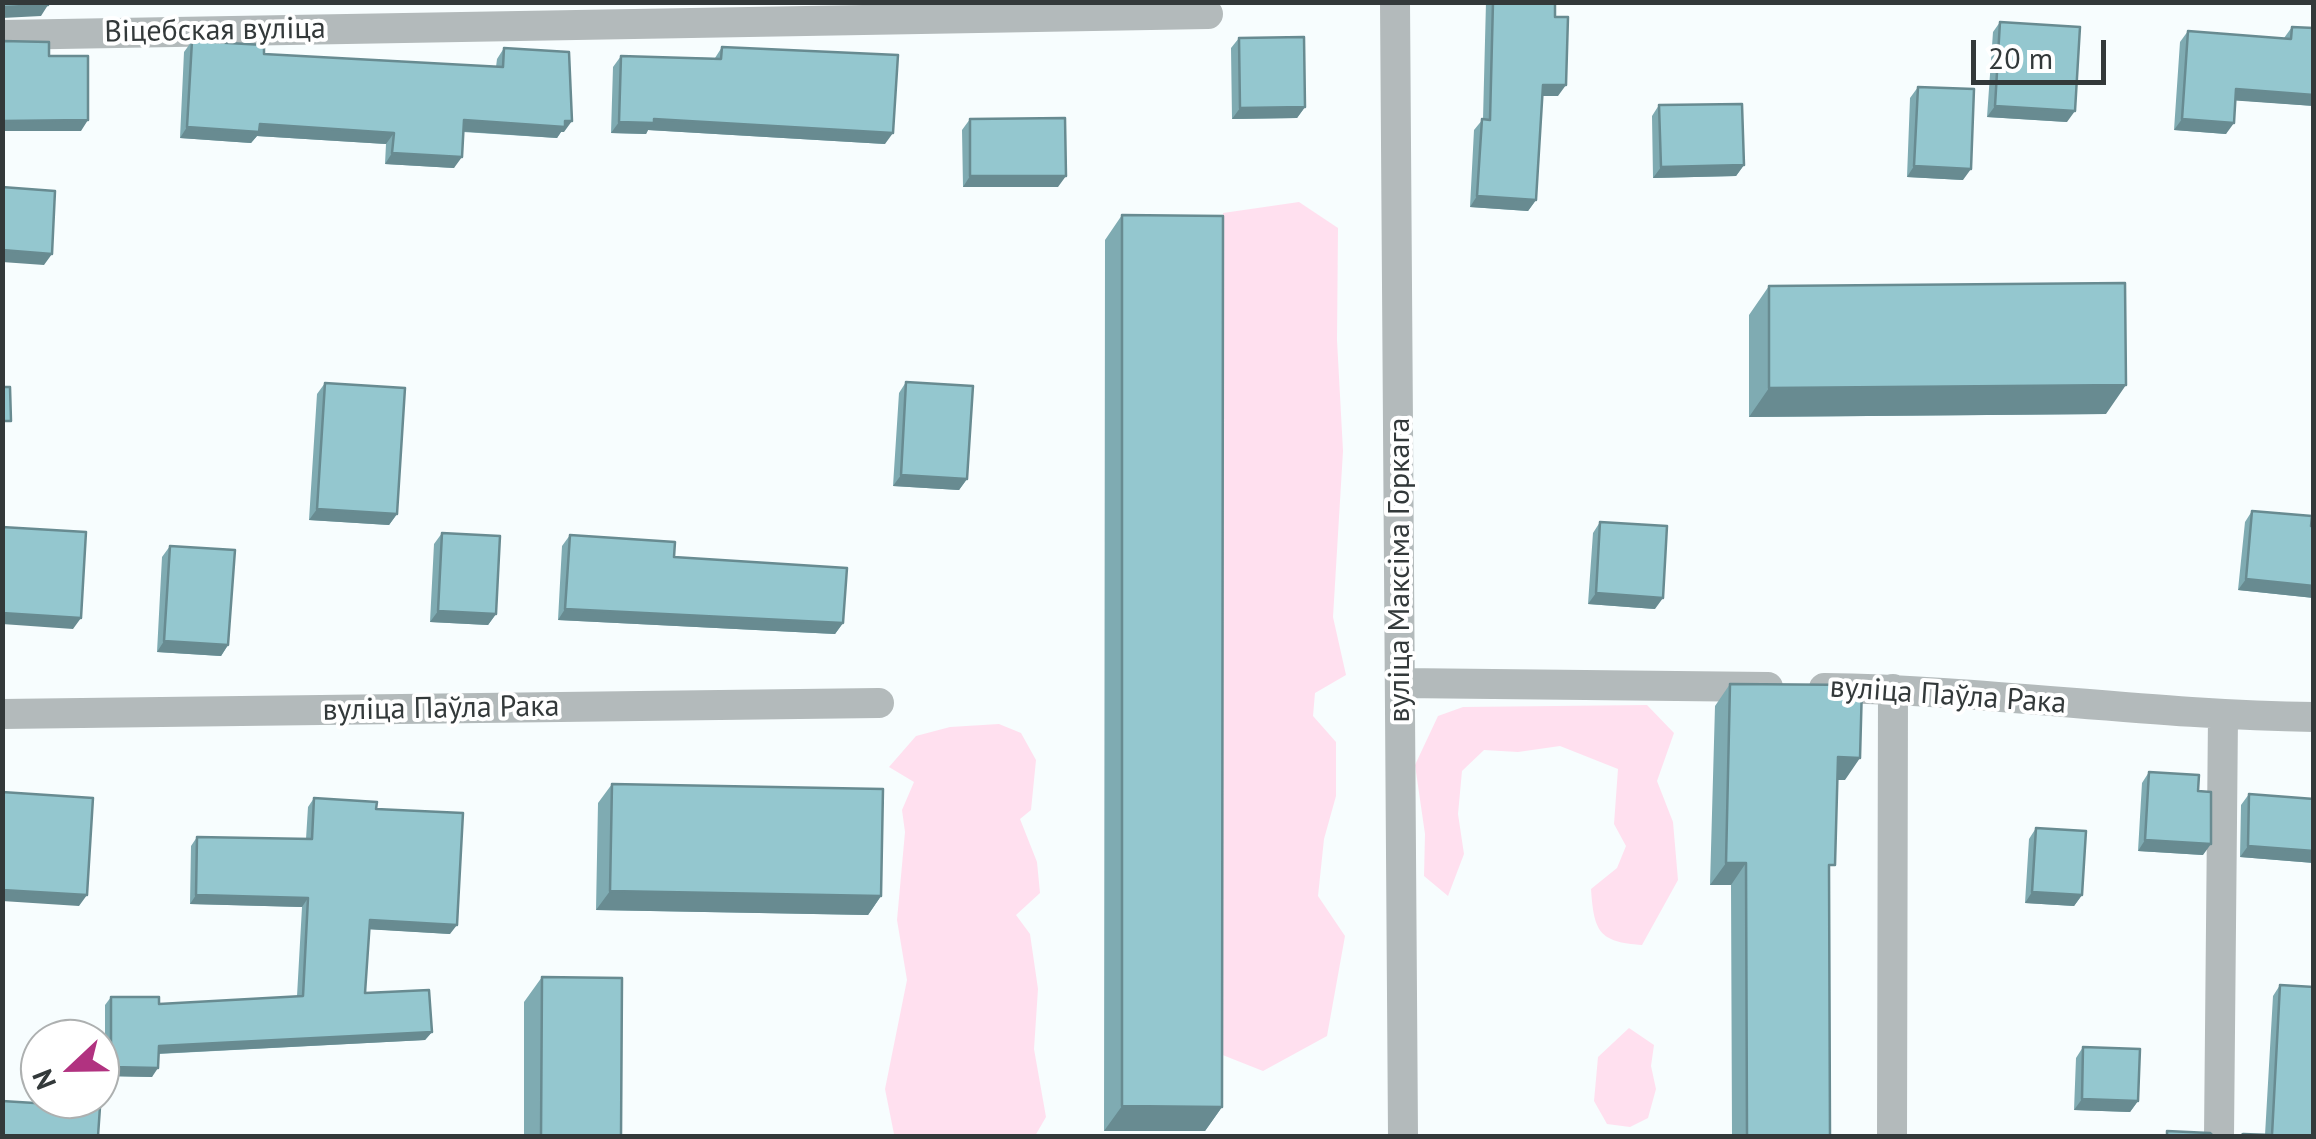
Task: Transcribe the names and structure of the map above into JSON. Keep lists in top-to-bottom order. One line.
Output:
{"streets":{"street":["Віцебская вуліца","вуліца Максіма Горкага","вуліца Паўла Рака"]},"crossings":[["вуліца Максіма Горкага","вуліца Паўла Рака"]],"scale_bar":"20 m","north":"left"}
